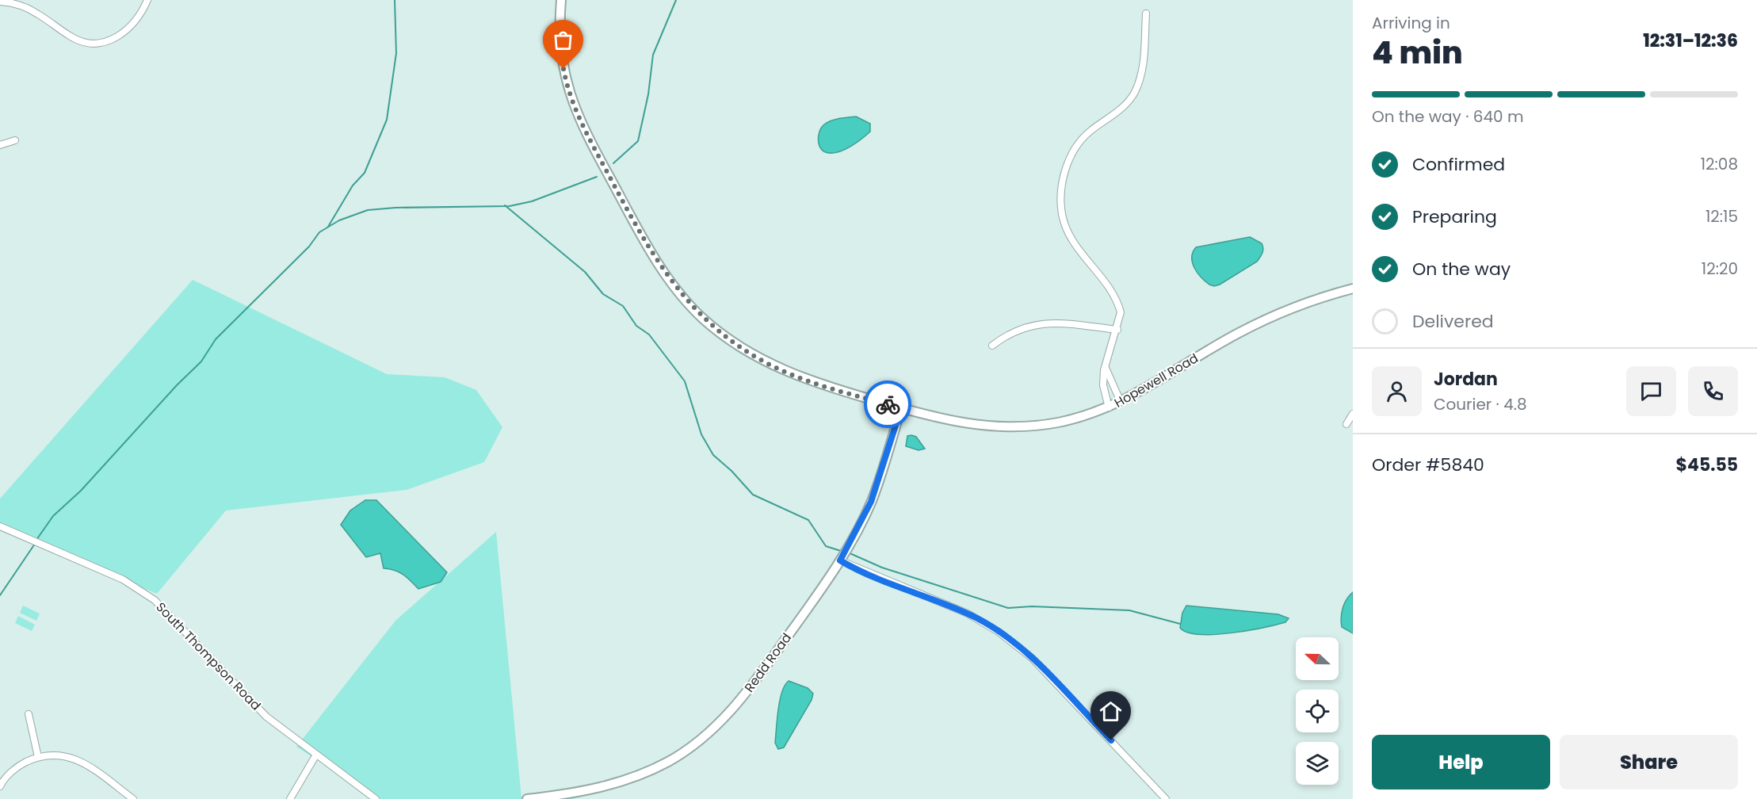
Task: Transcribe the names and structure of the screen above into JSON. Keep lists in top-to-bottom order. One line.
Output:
{"streets":{"street":["Hopewell Road","South Thompson Road","Redd Road"]},"crossings":[["Hopewell Road","Redd Road"]],"north":"left","page":{"heading":["4 min","Arriving in","12:31–12:36"],"panel":["Jordan","Courier · 4.8","Order #5840","$45.55"],"bar":"On the way · 640 m","list":[["Confirmed","12:08"],["Preparing","12:15"],["On the way","12:20"],"Delivered"],"buttons":["Help","Share"]}}
